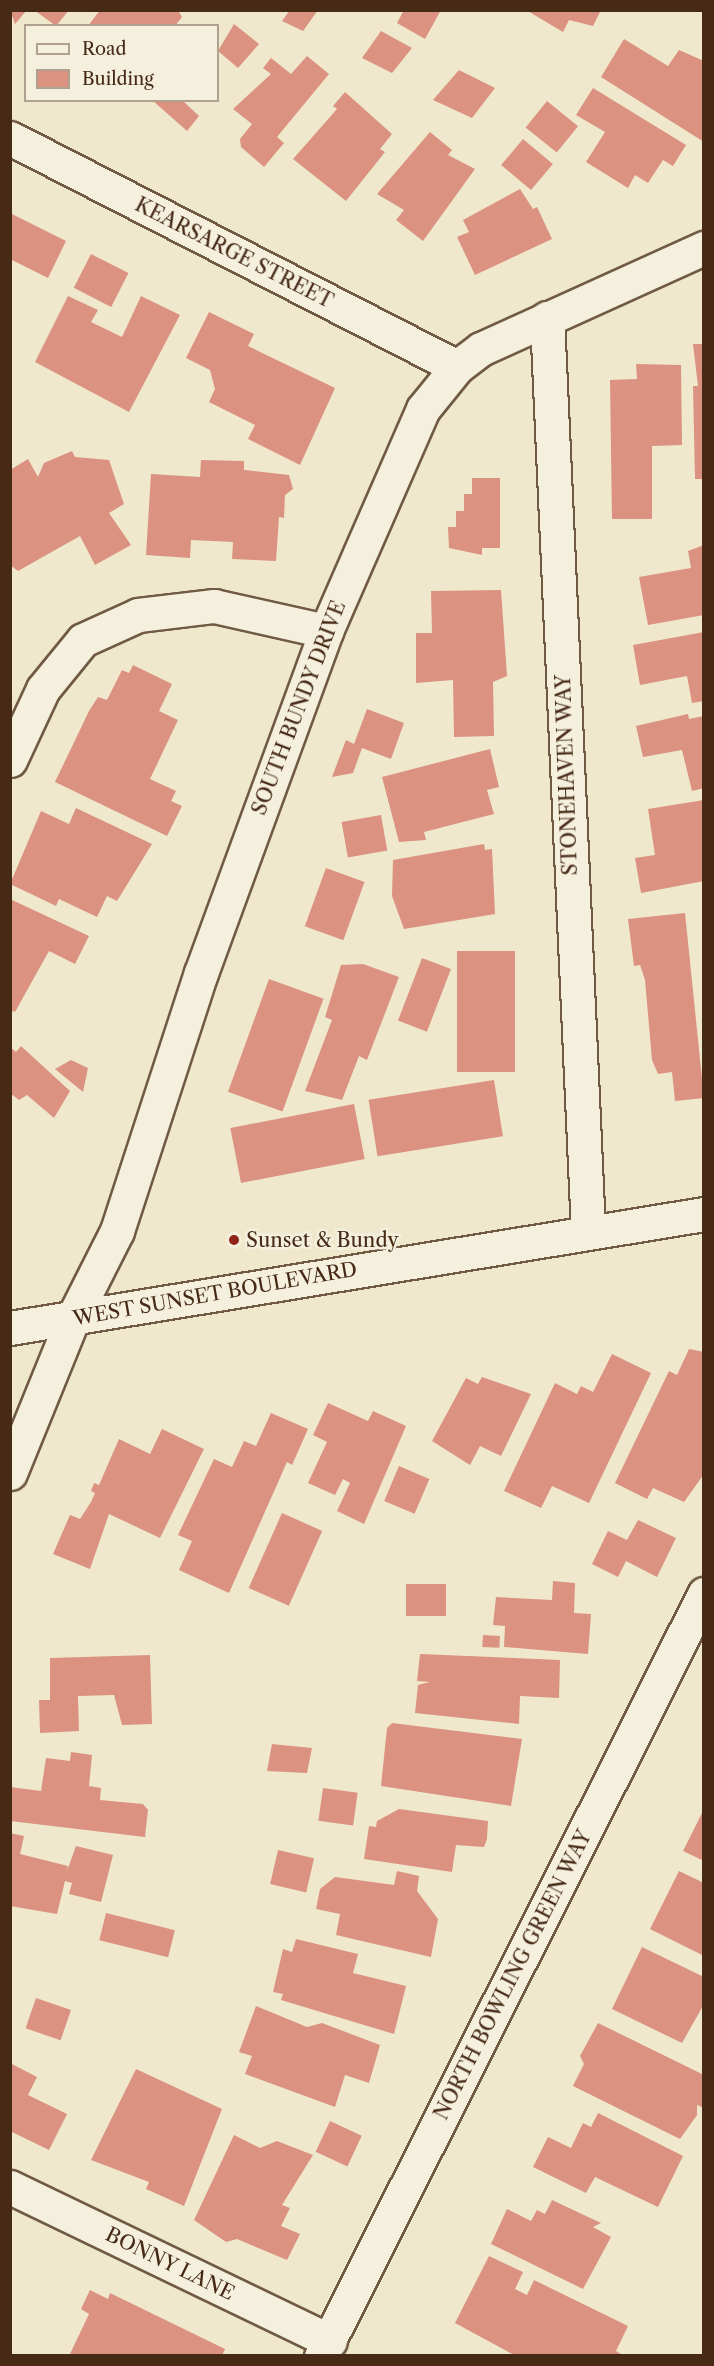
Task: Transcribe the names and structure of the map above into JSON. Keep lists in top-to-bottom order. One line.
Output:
{"streets":{"street":["KEARSARGE STREET","SOUTH BUNDY DRIVE","STONEHAVEN WAY","WEST SUNSET BOULEVARD","NORTH BOWLING GREEN WAY","BONNY LANE"]},"crossings":[["KEARSARGE STREET","SOUTH BUNDY DRIVE"],["SOUTH BUNDY DRIVE","STONEHAVEN WAY"],["SOUTH BUNDY DRIVE","WEST SUNSET BOULEVARD"],["STONEHAVEN WAY","WEST SUNSET BOULEVARD"],["NORTH BOWLING GREEN WAY","BONNY LANE"]],"places":["Sunset & Bundy"],"legend":["Road","Building"]}
